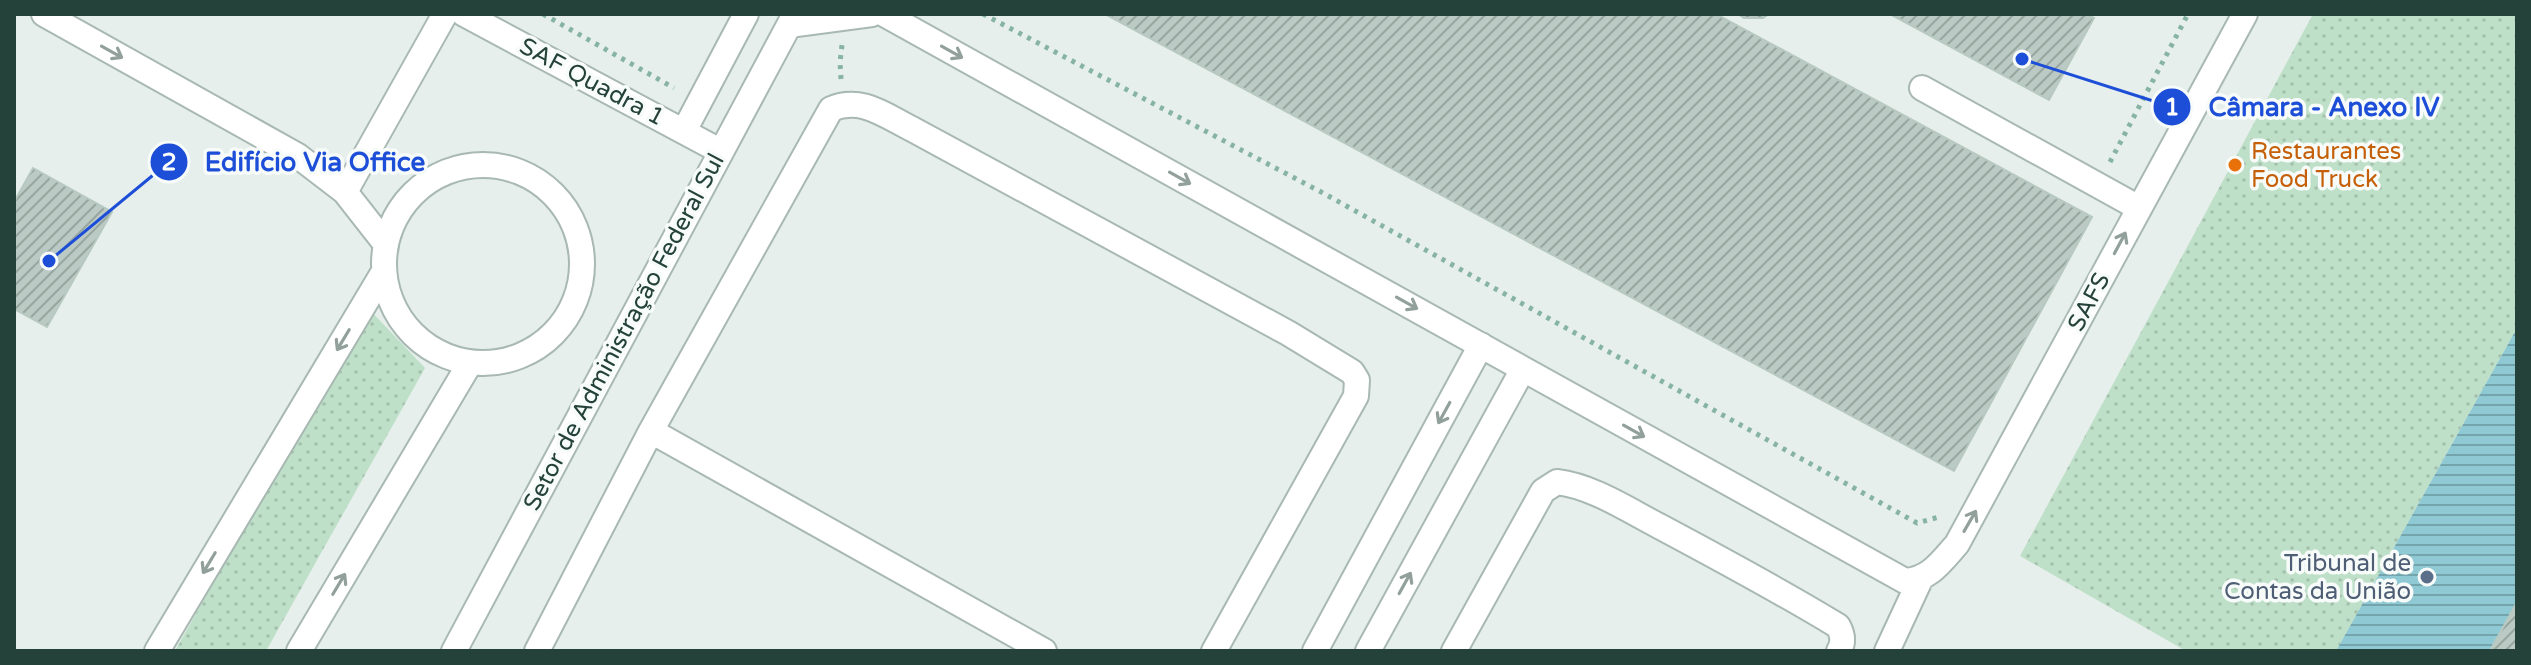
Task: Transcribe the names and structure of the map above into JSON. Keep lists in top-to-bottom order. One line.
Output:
{"streets":{"street":["SAF Quadra 1","SAFS","Setor de Administração Federal Sul"]},"crossings":[["SAF Quadra 1","Setor de Administração Federal Sul"]],"one_way":["SAFS"],"places":["Câmara - Anexo IV","Restaurantes Food Truck","Edifício Via Office","Tribunal de Contas da União"]}
